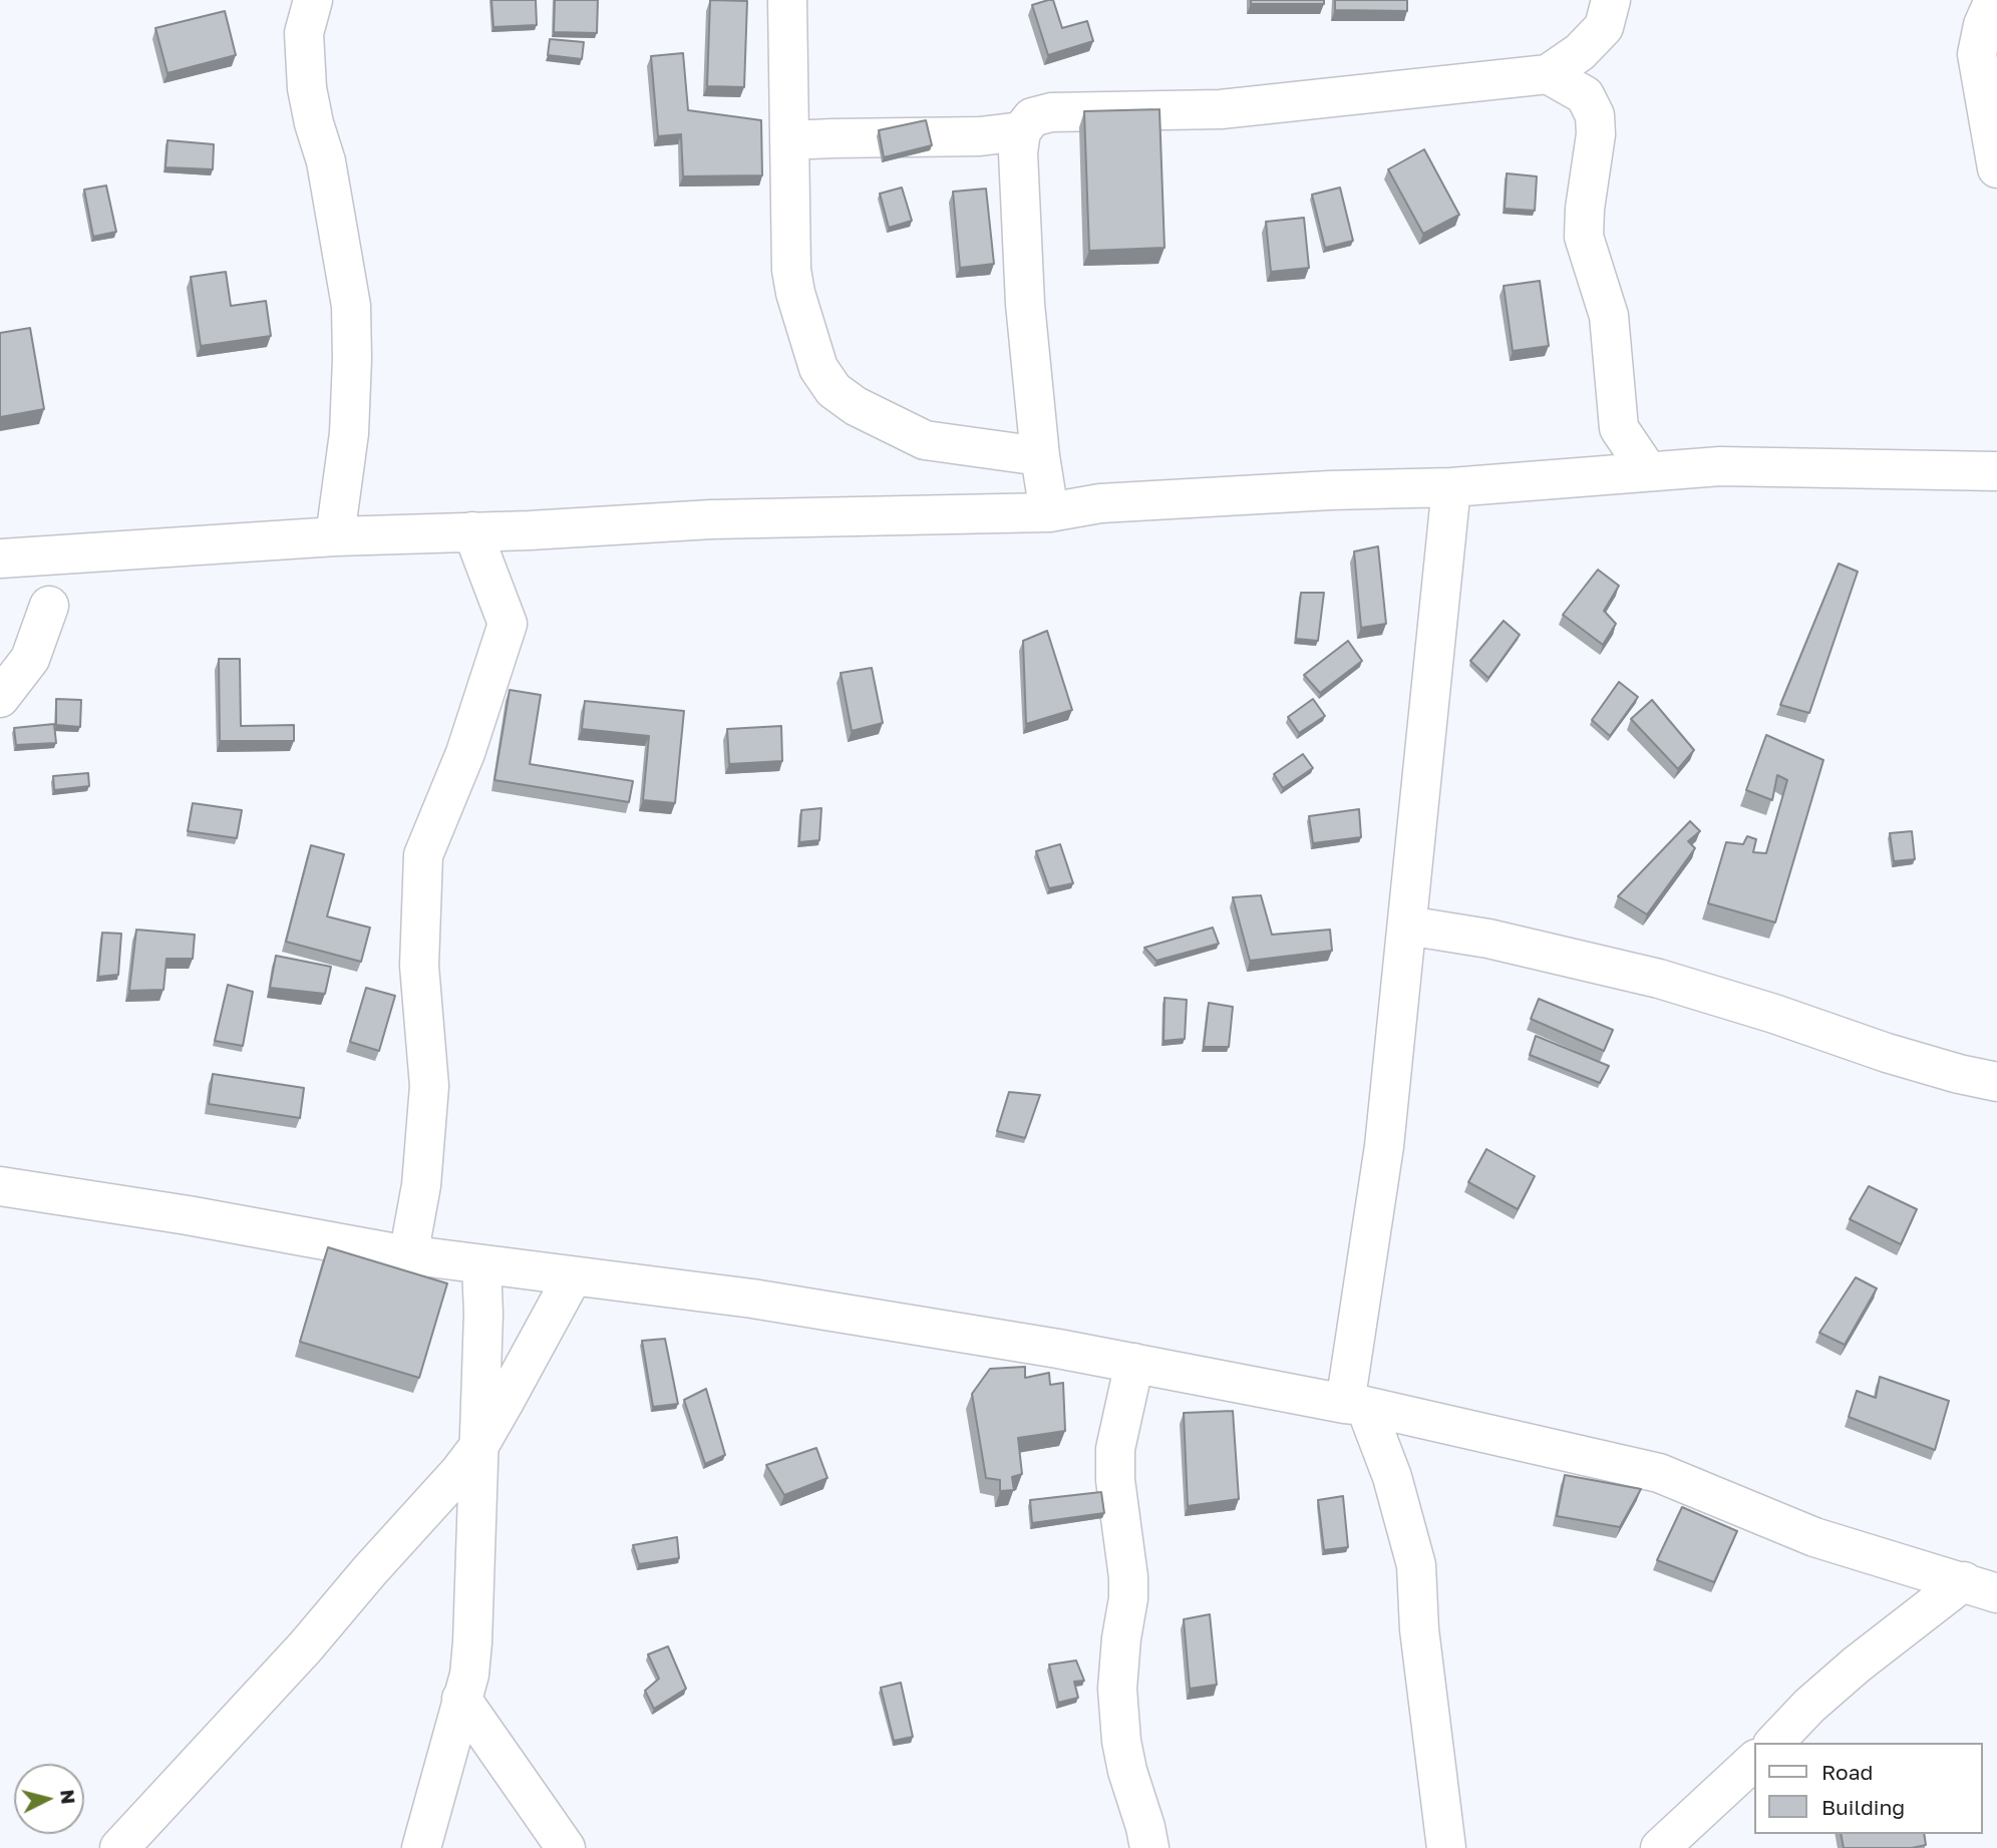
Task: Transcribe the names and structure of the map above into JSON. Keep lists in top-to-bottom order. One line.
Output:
{"legend":["Road","Building"],"north":"right"}
